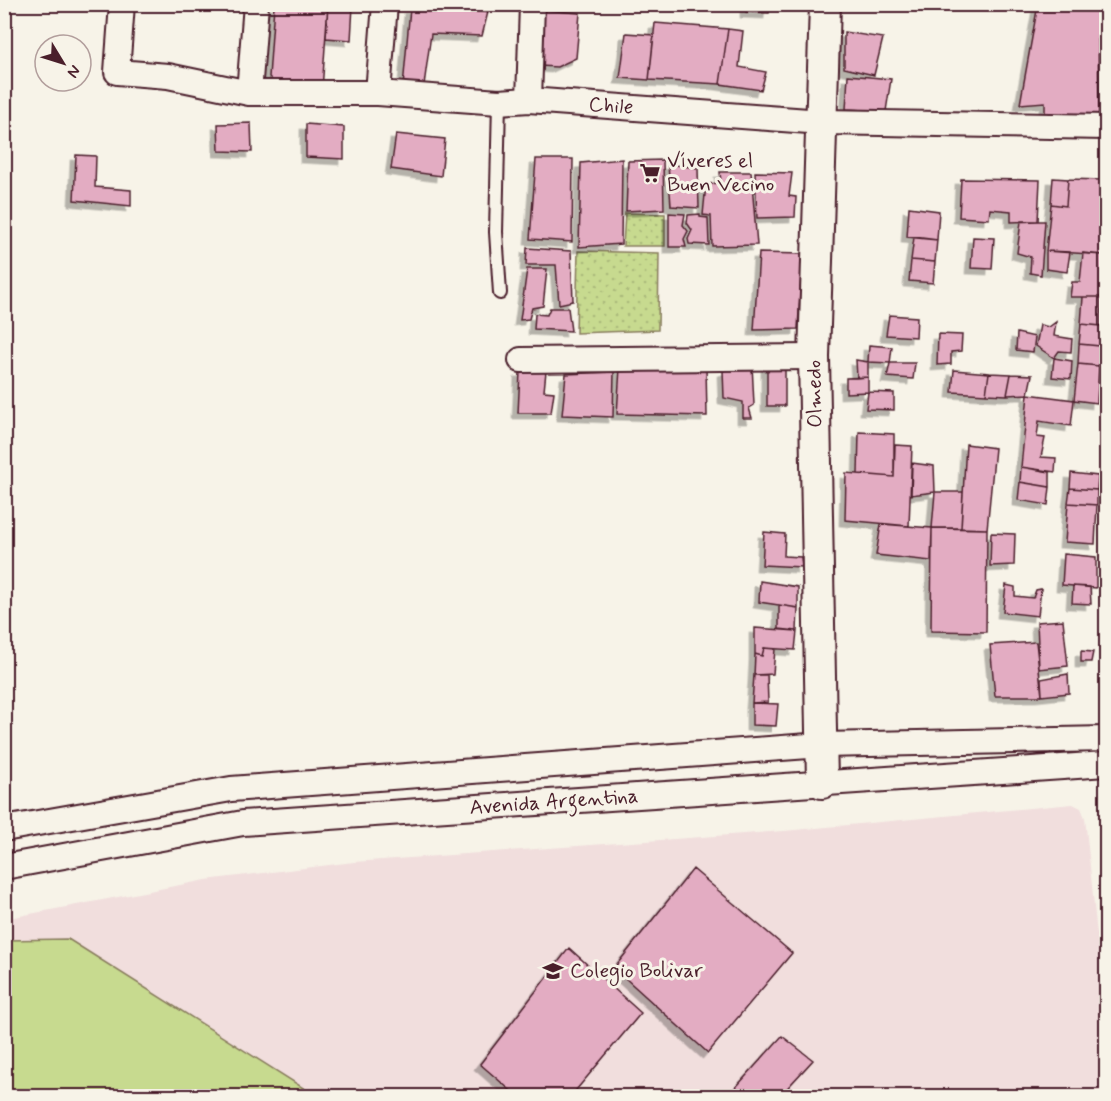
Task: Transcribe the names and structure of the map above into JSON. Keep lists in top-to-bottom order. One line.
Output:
{"streets":{"street":["Chile","Olmedo","Avenida Argentina"]},"crossings":[["Chile","Olmedo"],["Olmedo","Avenida Argentina"]],"places":{"supermarket":["Víveres el Buen Vecino"],"school or university":["Colegio Bolivar"]},"north":"bottom right"}
